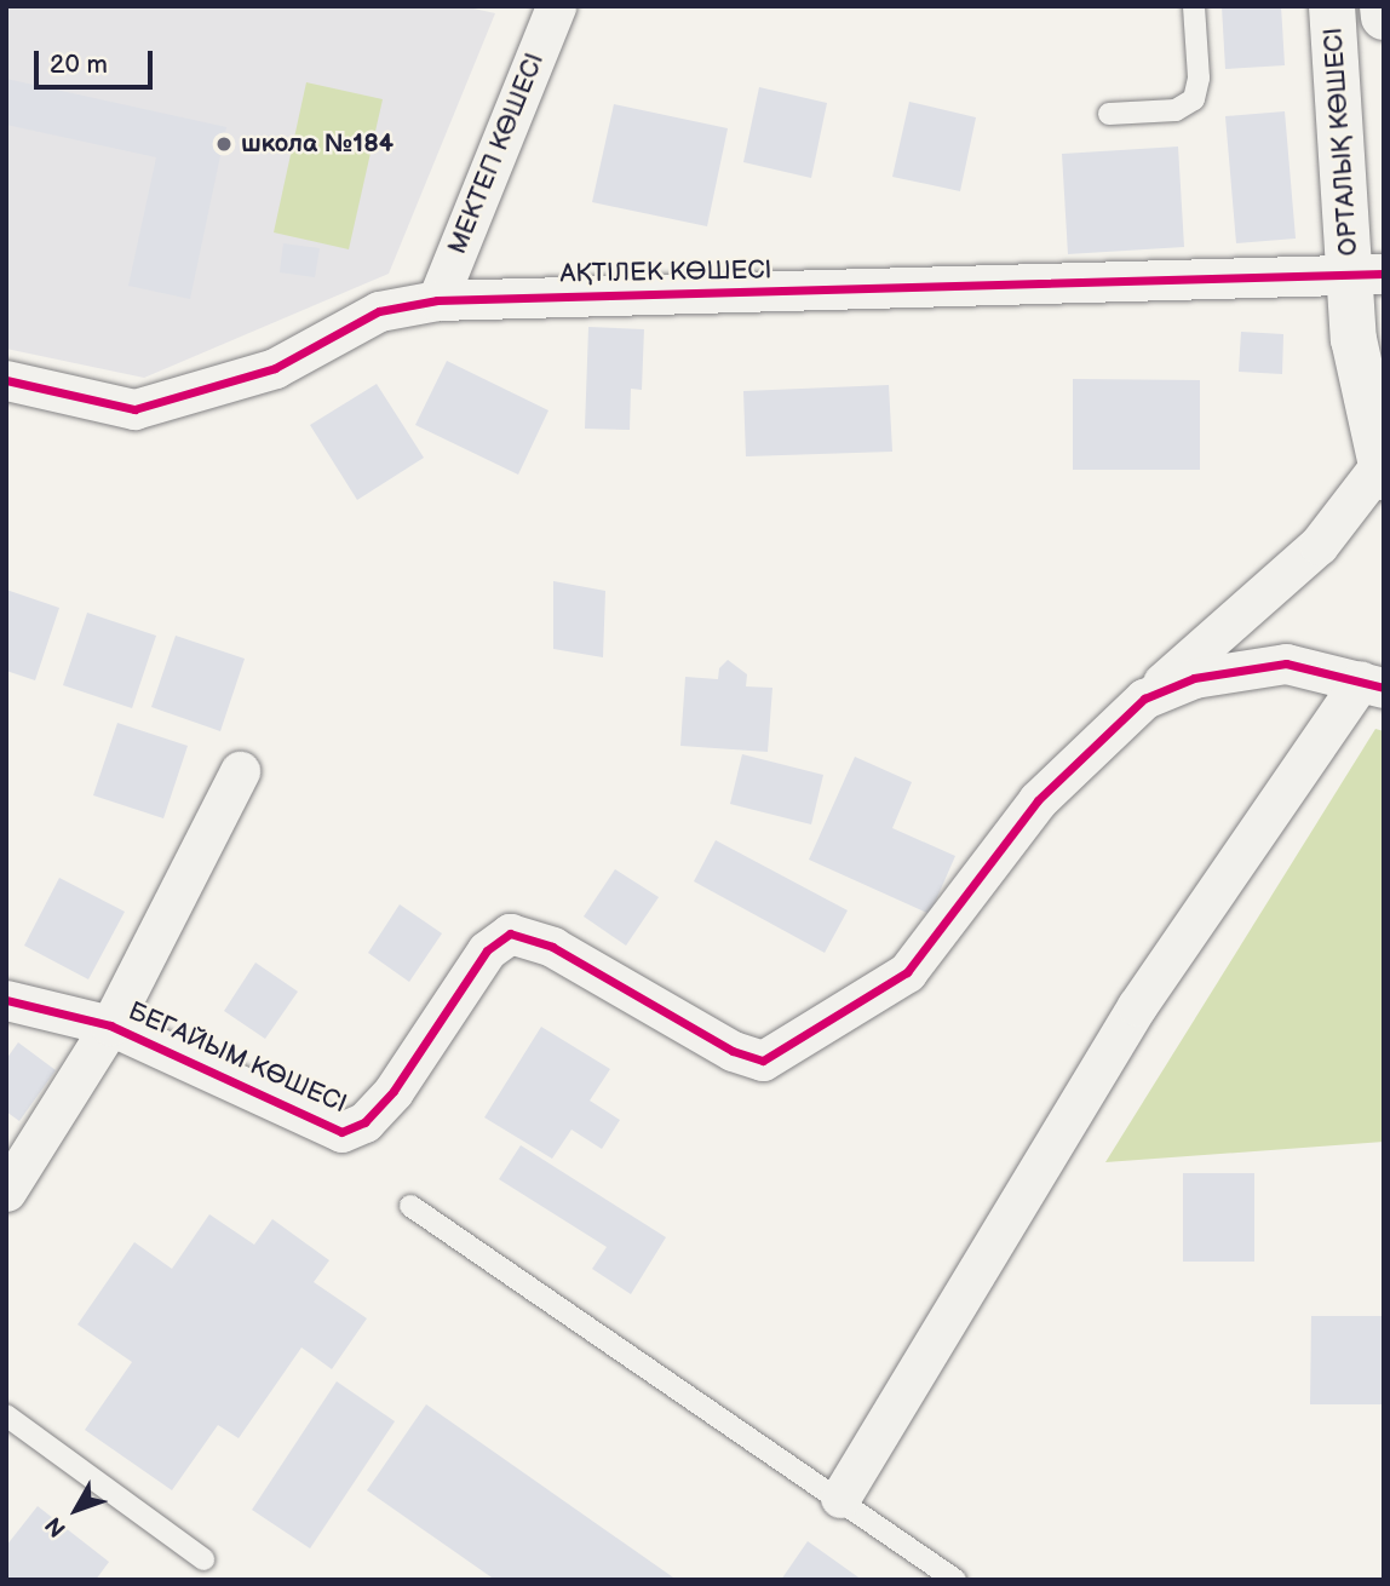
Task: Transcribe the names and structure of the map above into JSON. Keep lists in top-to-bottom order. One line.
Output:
{"streets":{"main road":["ОРТАЛЫҚ КӨШЕСІ"],"street":["МЕКТЕП КӨШЕСІ","АҚТІЛЕК КӨШЕСІ","БЕГАЙЫМ КӨШЕСІ"]},"crossings":[["ОРТАЛЫҚ КӨШЕСІ","АҚТІЛЕК КӨШЕСІ"],["МЕКТЕП КӨШЕСІ","АҚТІЛЕК КӨШЕСІ"]],"places":["школа №184"],"scale_bar":"20 m","north":"bottom left"}
